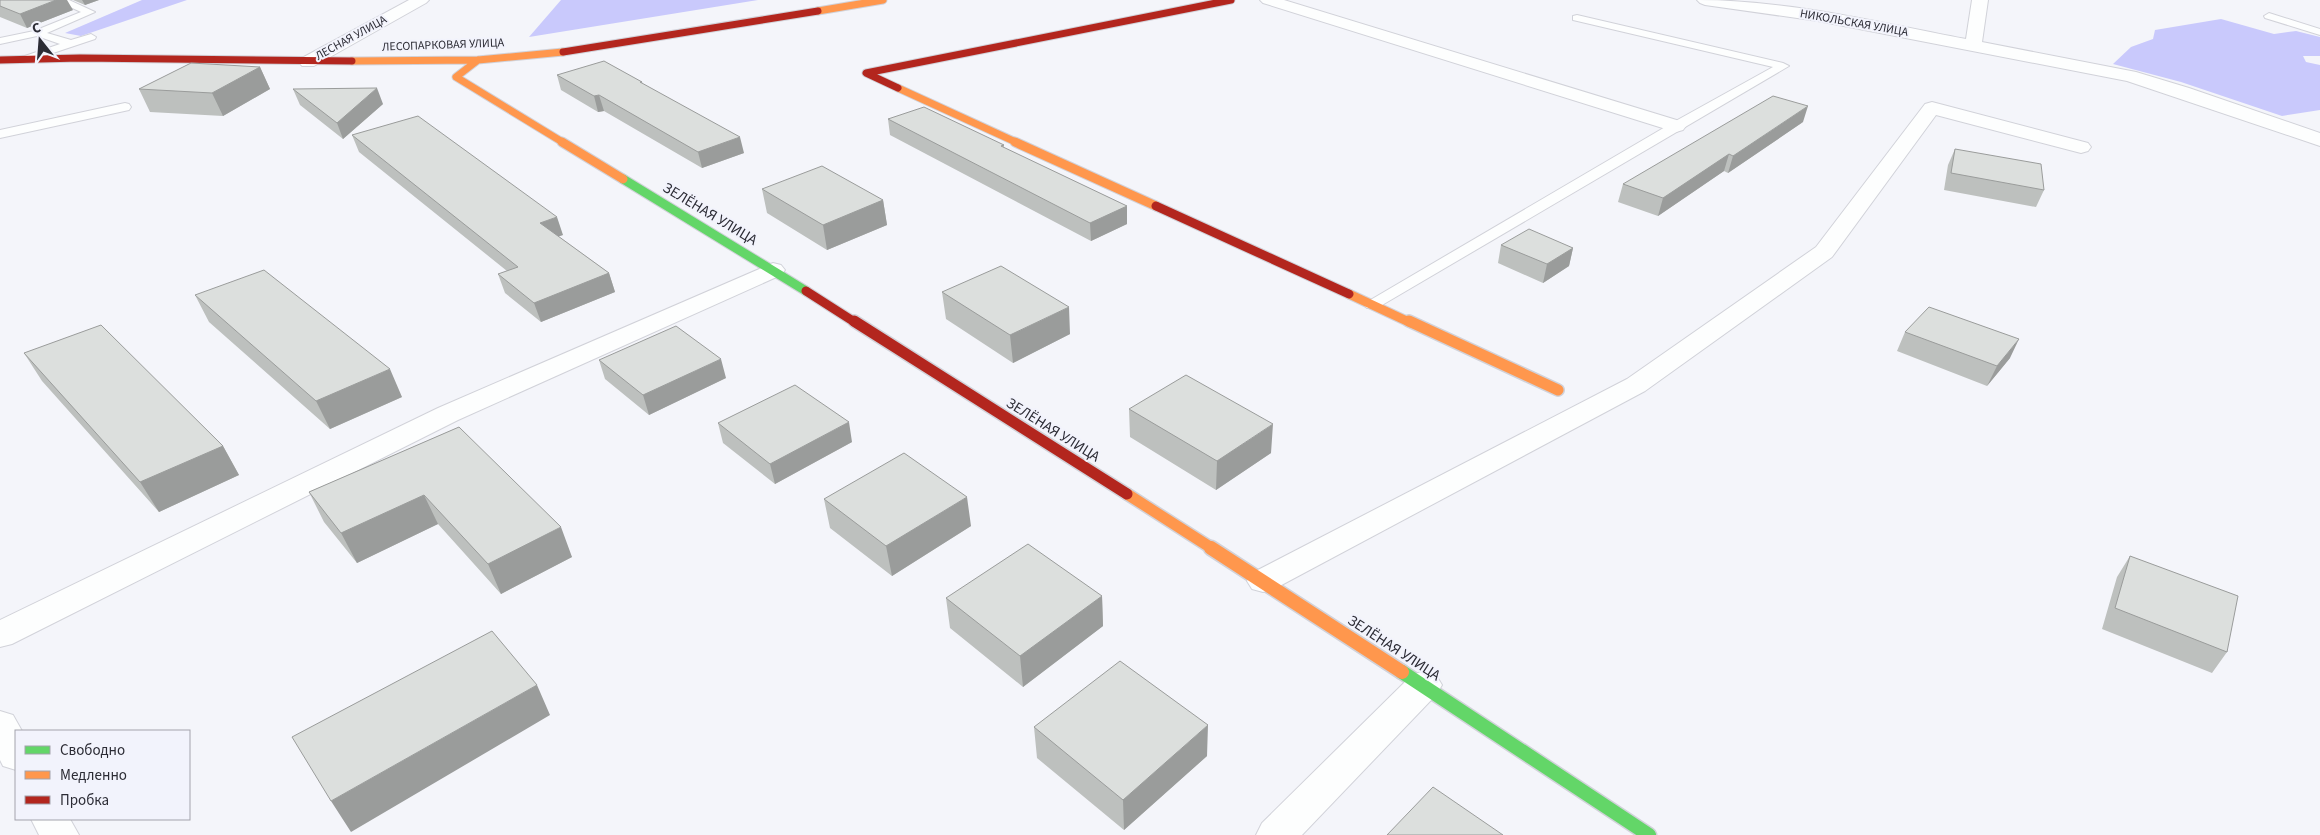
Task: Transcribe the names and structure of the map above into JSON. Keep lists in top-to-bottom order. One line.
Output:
{"streets":{"street":["НИКОЛЬСКАЯ УЛИЦА","ЛЕСНАЯ УЛИЦА","ЛЕСОПАРКОВАЯ УЛИЦА","ЗЕЛЁНАЯ УЛИЦА"]},"crossings":[["ЛЕСНАЯ УЛИЦА","ЛЕСОПАРКОВАЯ УЛИЦА"],["ЛЕСОПАРКОВАЯ УЛИЦА","ЗЕЛЁНАЯ УЛИЦА"]],"legend":["Свободно","Медленно","Пробка"],"north":"top"}
